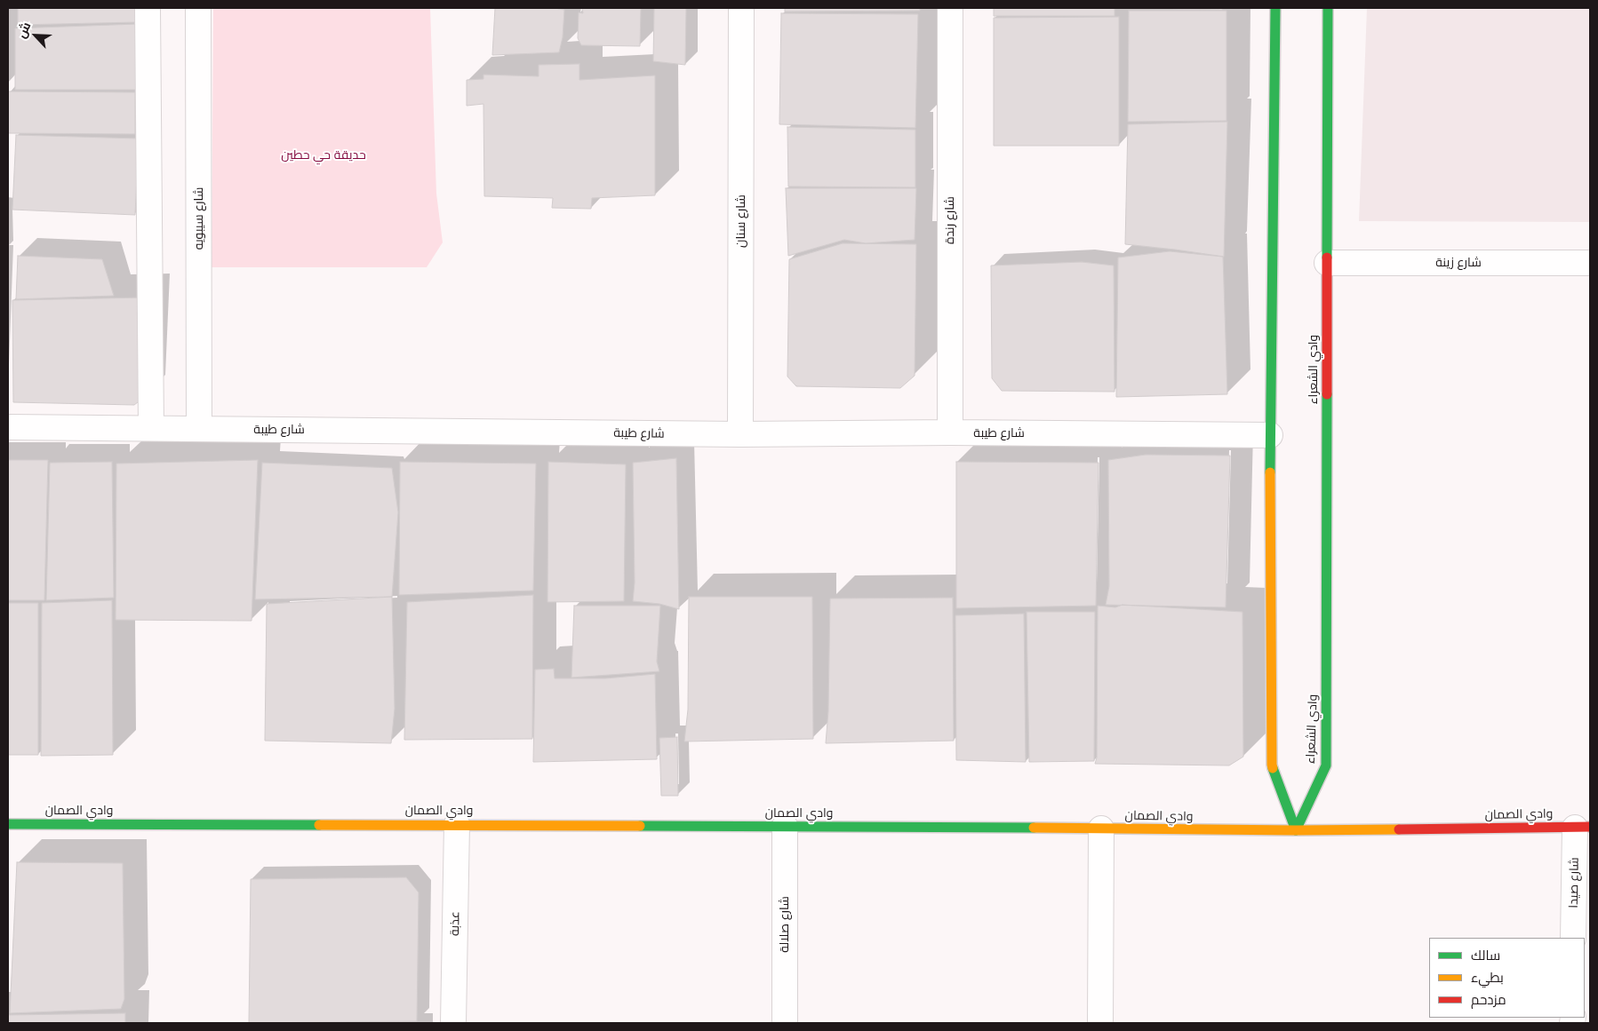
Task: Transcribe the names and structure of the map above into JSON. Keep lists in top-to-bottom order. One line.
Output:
{"streets":{"street":["شارع سيبويه","شارع رندة","شارع سنان","شارع زينة","وادي الشعراء","شارع طيبة","وادي الصمان","شارع صيدا","عذبة","شارع صلالة"]},"crossings":[["شارع سيبويه","شارع طيبة"],["شارع رندة","شارع طيبة"],["شارع سنان","شارع طيبة"],["شارع زينة","وادي الشعراء"],["وادي الشعراء","وادي الصمان"],["وادي الصمان","شارع صيدا"],["وادي الصمان","عذبة"],["وادي الصمان","شارع صلالة"]],"parks":["حديقة حي حطين"],"legend":["سالك","بطيء","مزدحم"],"north":"top left"}
